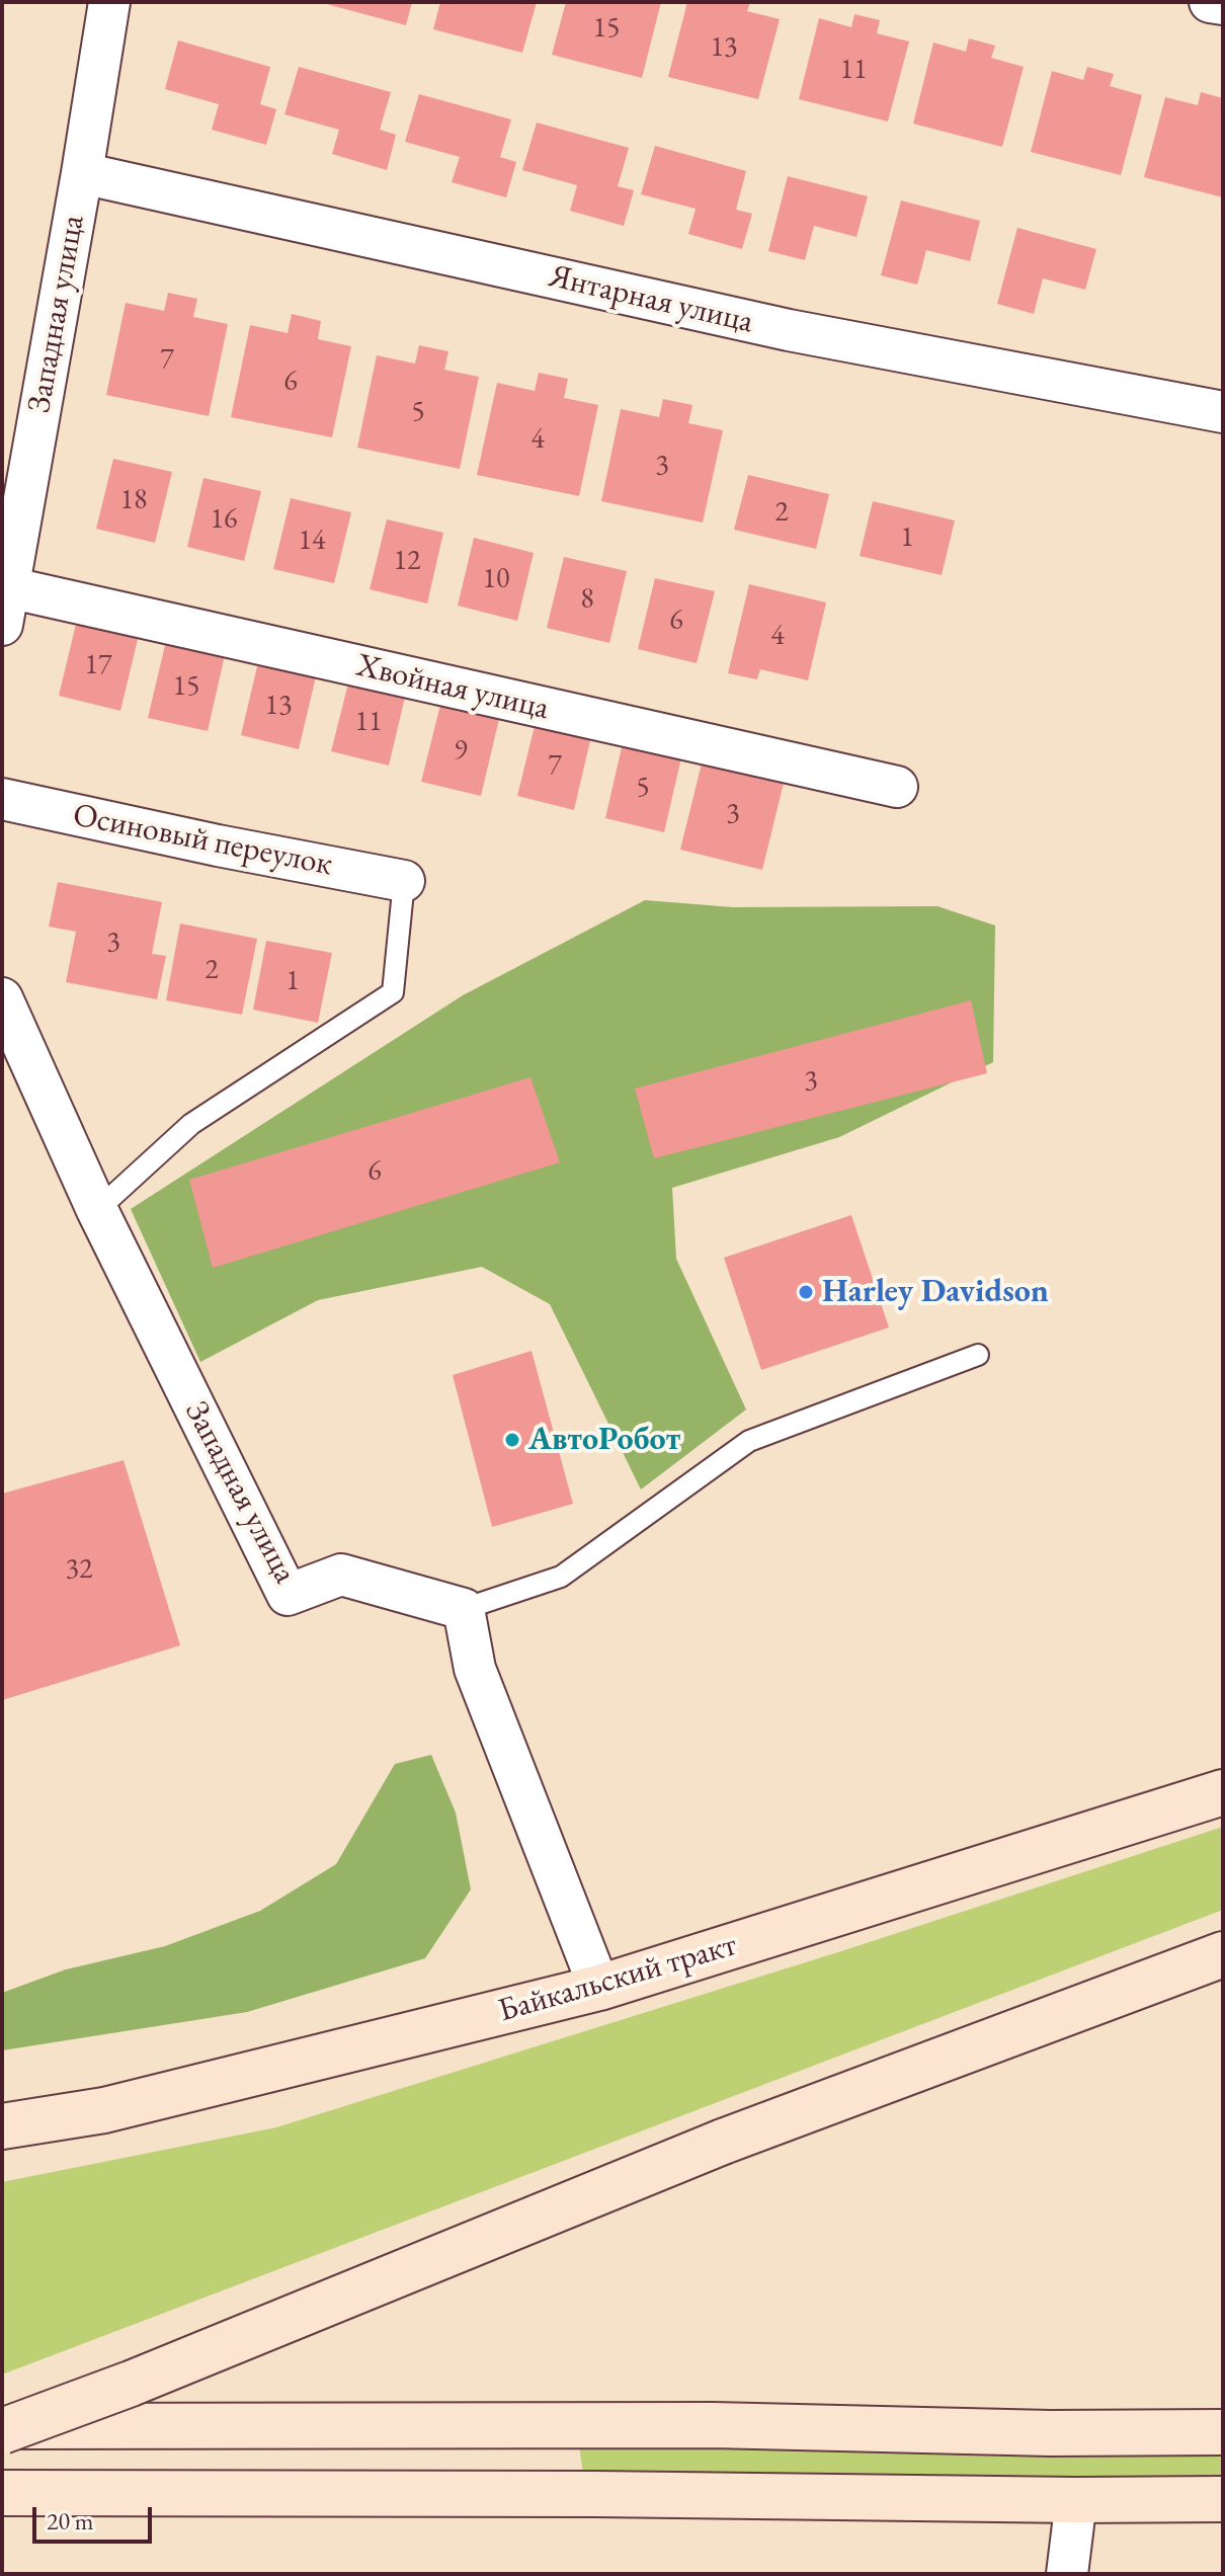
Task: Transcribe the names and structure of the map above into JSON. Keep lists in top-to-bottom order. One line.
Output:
{"streets":{"main road":["Байкальский тракт"],"street":["Янтарная улица","Западная улица","Хвойная улица","Осиновый переулок"]},"crossings":[["Янтарная улица","Западная улица"],["Западная улица","Хвойная улица"]],"places":["Harley Davidson","АвтоРобот"],"house_numbers":["15","13","11","7","6","5","4","3","18","2","16","1","14","12","10","8","6","4","17","15","13","11","9","7","5","3","3","2","1","3","6","32"],"scale_bar":"20 m"}
